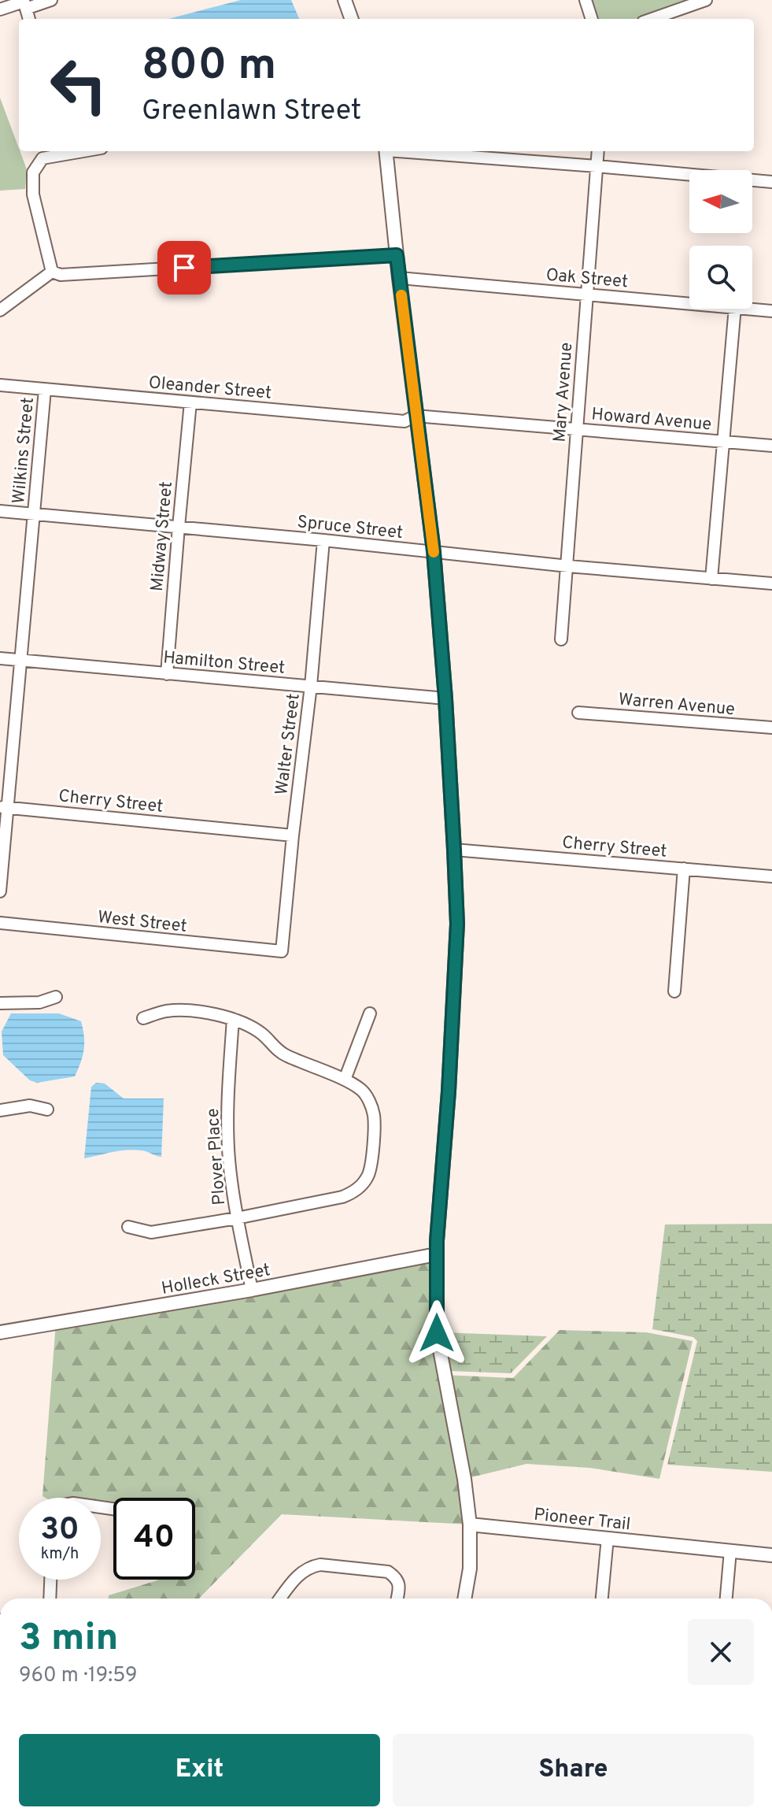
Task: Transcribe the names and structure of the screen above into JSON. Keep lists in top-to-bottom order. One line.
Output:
{"streets":{"street":["Oak Street","Oleander Street","Mary Avenue","Howard Avenue","Wilkins Street","Spruce Street","Midway Street","Hamilton Street","Warren Avenue","Walter Street","Cherry Street","West Street","Plover Place","Holleck Street","Pioneer Trail"]},"crossings":[["Oak Street","Mary Avenue"],["Oleander Street","Howard Avenue"],["Oleander Street","Wilkins Street"],["Oleander Street","Midway Street"],["Mary Avenue","Howard Avenue"],["Mary Avenue","Spruce Street"],["Wilkins Street","Spruce Street"],["Wilkins Street","Hamilton Street"],["Wilkins Street","Cherry Street"],["Spruce Street","Midway Street"],["Spruce Street","Walter Street"],["Midway Street","Hamilton Street"],["Hamilton Street","Walter Street"],["Walter Street","Cherry Street"],["Walter Street","West Street"],["Plover Place","Holleck Street"]],"north":"left","page":{"turn":["800 m","Greenlawn Street"],"speed":"30 km/h","limit":"40","heading":["3 min","960 m · 19:59"],"buttons":["Exit","Share"]}}
